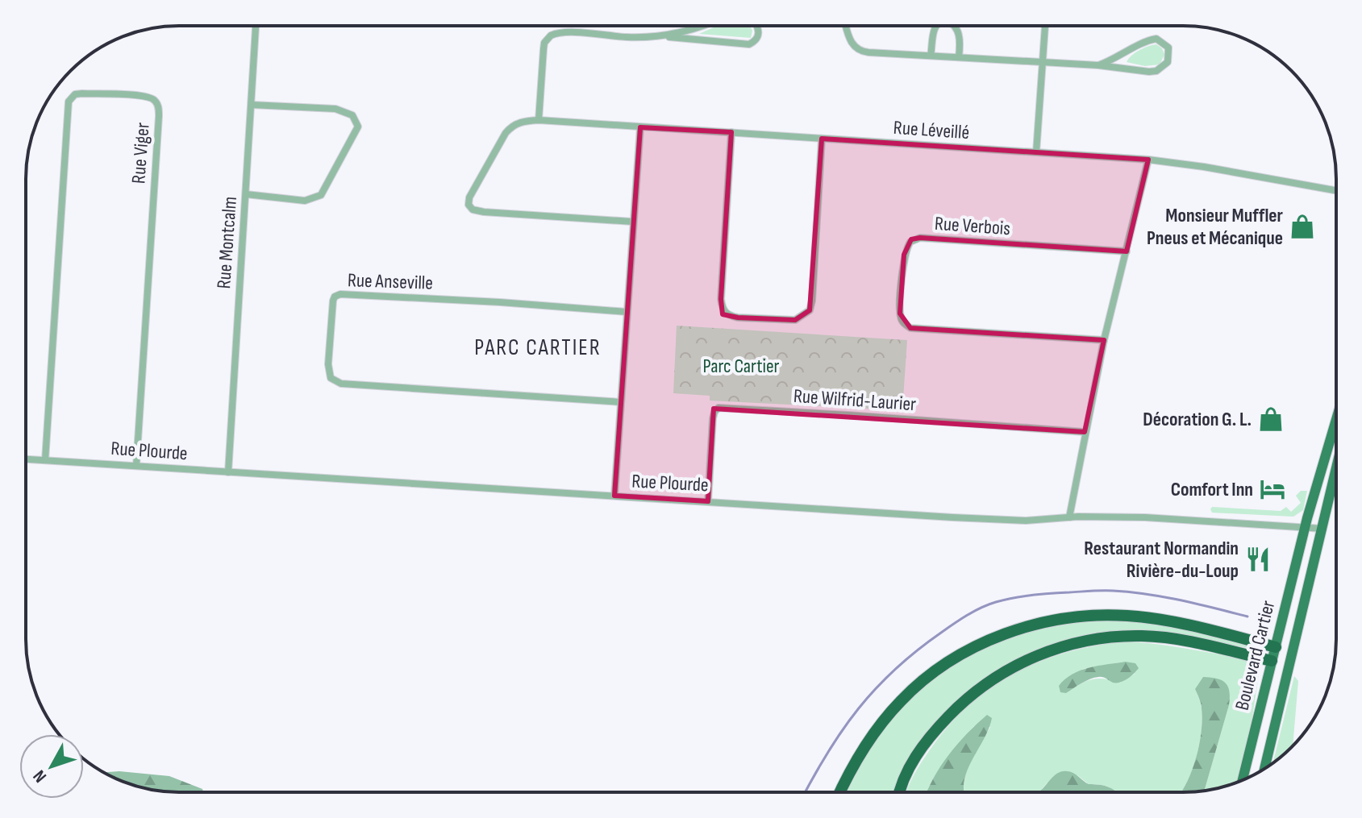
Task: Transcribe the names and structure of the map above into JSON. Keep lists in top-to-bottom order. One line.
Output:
{"streets":{"main road":["Boulevard Cartier"],"street":["Rue Léveillé","Rue Viger","Rue Verbois","Rue Montcalm","Rue Anseville","Rue Wilfrid-Laurier","Rue Plourde"]},"crossings":[["Rue Viger","Rue Plourde"],["Rue Montcalm","Rue Plourde"],["Rue Wilfrid-Laurier","Rue Plourde"],["Rue Plourde","Boulevard Cartier"]],"districts":["PARC CARTIER"],"parks":["Parc Cartier"],"places":{"shop":["Monsieur Muffler Pneus et Mécanique","Décoration G. L."],"hotel":["Comfort Inn"],"restaurant":["Restaurant Normandin Rivière-du-Loup"]},"north":"bottom left"}
